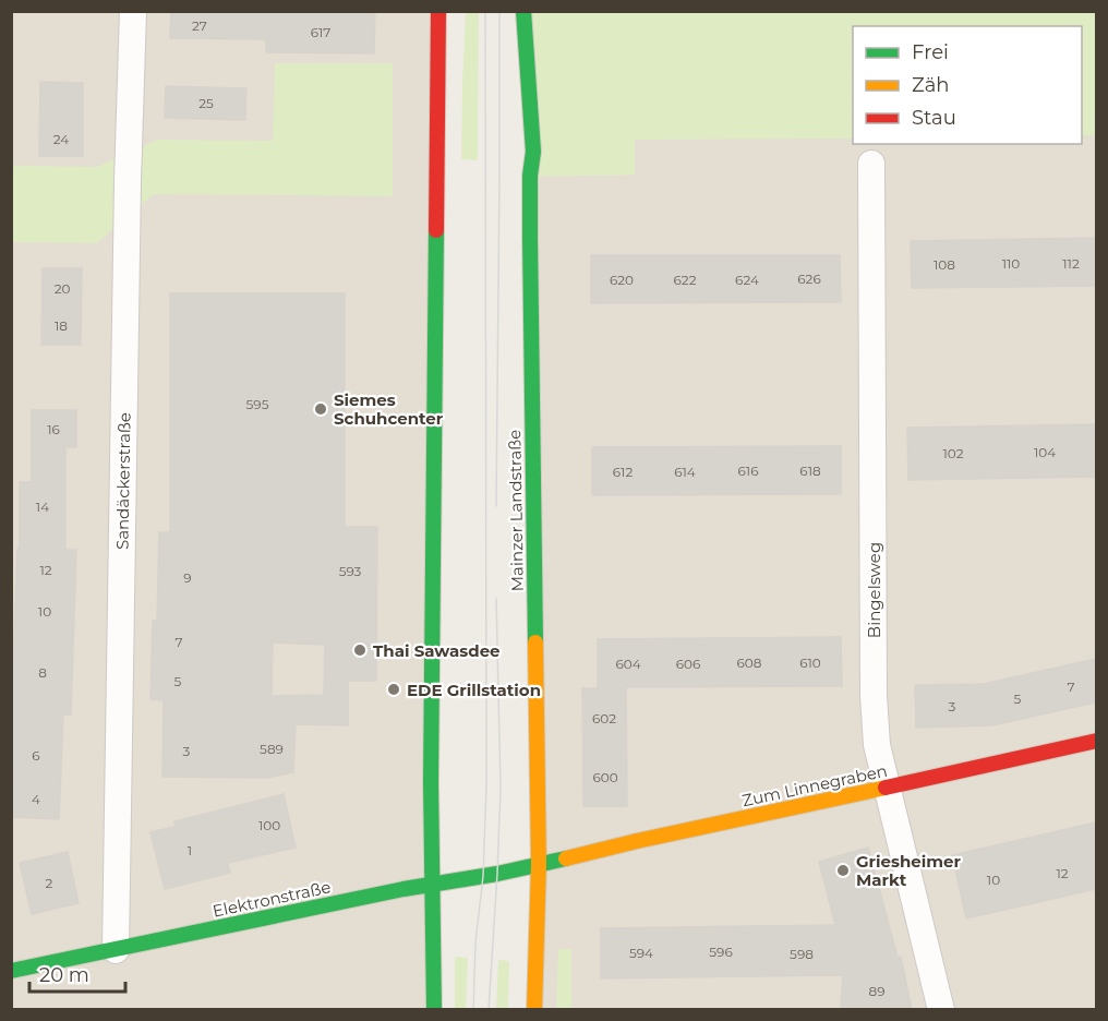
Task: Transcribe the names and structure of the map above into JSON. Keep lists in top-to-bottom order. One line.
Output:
{"streets":{"main road":["Mainzer Landstraße","Zum Linnegraben","Elektronstraße"],"street":["Sandäckerstraße","Bingelsweg"]},"crossings":[["Sandäckerstraße","Elektronstraße"],["Mainzer Landstraße","Zum Linnegraben"],["Mainzer Landstraße","Elektronstraße"],["Bingelsweg","Zum Linnegraben"],["Zum Linnegraben","Elektronstraße"]],"places":["Siemes Schuhcenter","Thai Sawasdee","EDE Grillstation","Griesheimer Markt"],"house_numbers":["27","617","25","24","110","112","108","626","620","622","624","20","18","595","16","104","102","616","618","612","614","14","12","593","9","10","7","608","610","604","606","8","5","7","5","3","602","589","3","6","600","4","100","1","12","10","2","596","594","598","89"],"legend":["Frei","Zäh","Stau"],"scale_bar":"20 m"}
